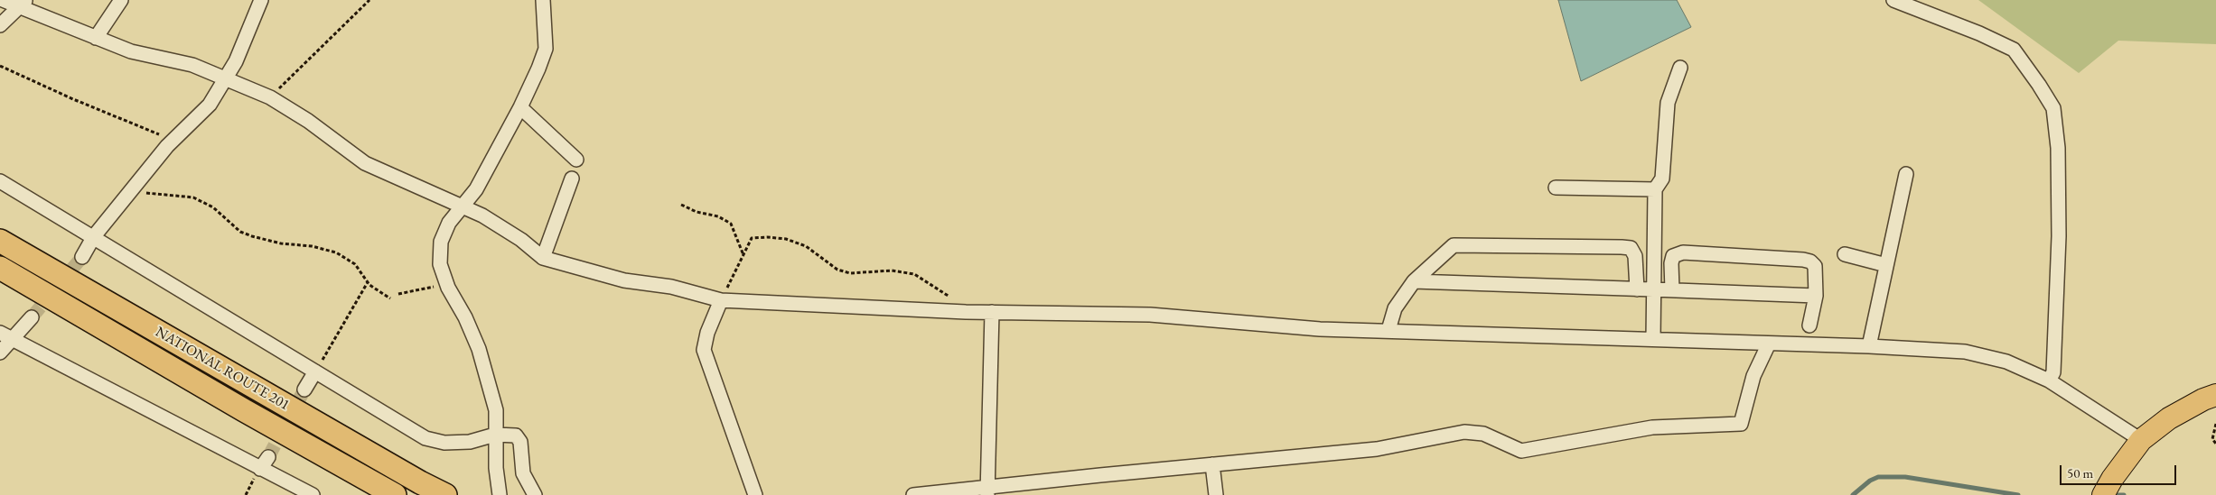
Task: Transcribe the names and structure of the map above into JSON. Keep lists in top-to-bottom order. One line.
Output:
{"streets":{"highway":["NATIONAL ROUTE 201"]},"scale_bar":"50 m"}
